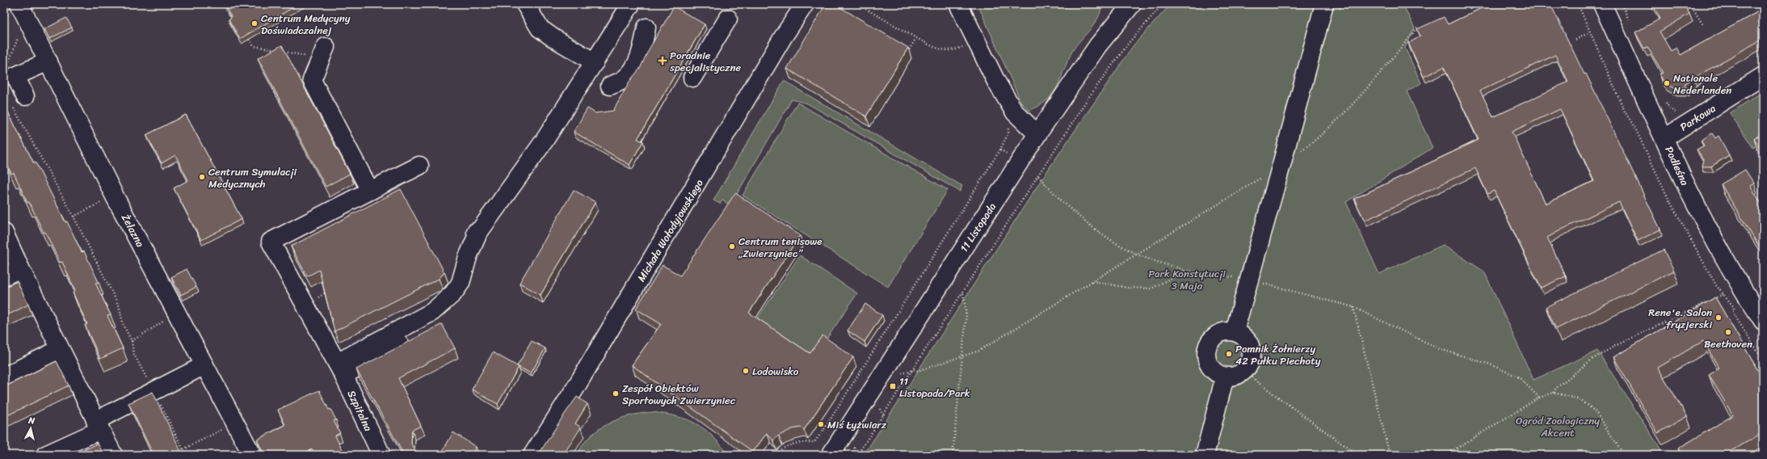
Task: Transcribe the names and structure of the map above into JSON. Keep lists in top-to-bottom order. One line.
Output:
{"streets":{"street":["Parkowa","Podleśna","11 Listopada","Żelazna","Michała Wołodyjowskiego","Szpitalna"]},"crossings":[["Parkowa","Podleśna"]],"parks":["Park Konstytucji 3 Maja","Ogród Zoologiczny Akcent"],"places":{"other":["Centrum Medycyny Doświadczalnej","Nationale Nederlanden","Centrum Symulacji Medycznych","Centrum tenisowe „Zwierzyniec”","Rene'e. Salon fryzjerski","Beethoven","Pomnik Żołnierzy 42 Pułku Piechoty","Lodowisko","Zespół Obiektów Sportowych Zwierzyniec","Miś Łyżwiarz"],"health":["Poradnie specjalistyczne"],"transit":["11 Listopada/Park"]},"north":"top"}
